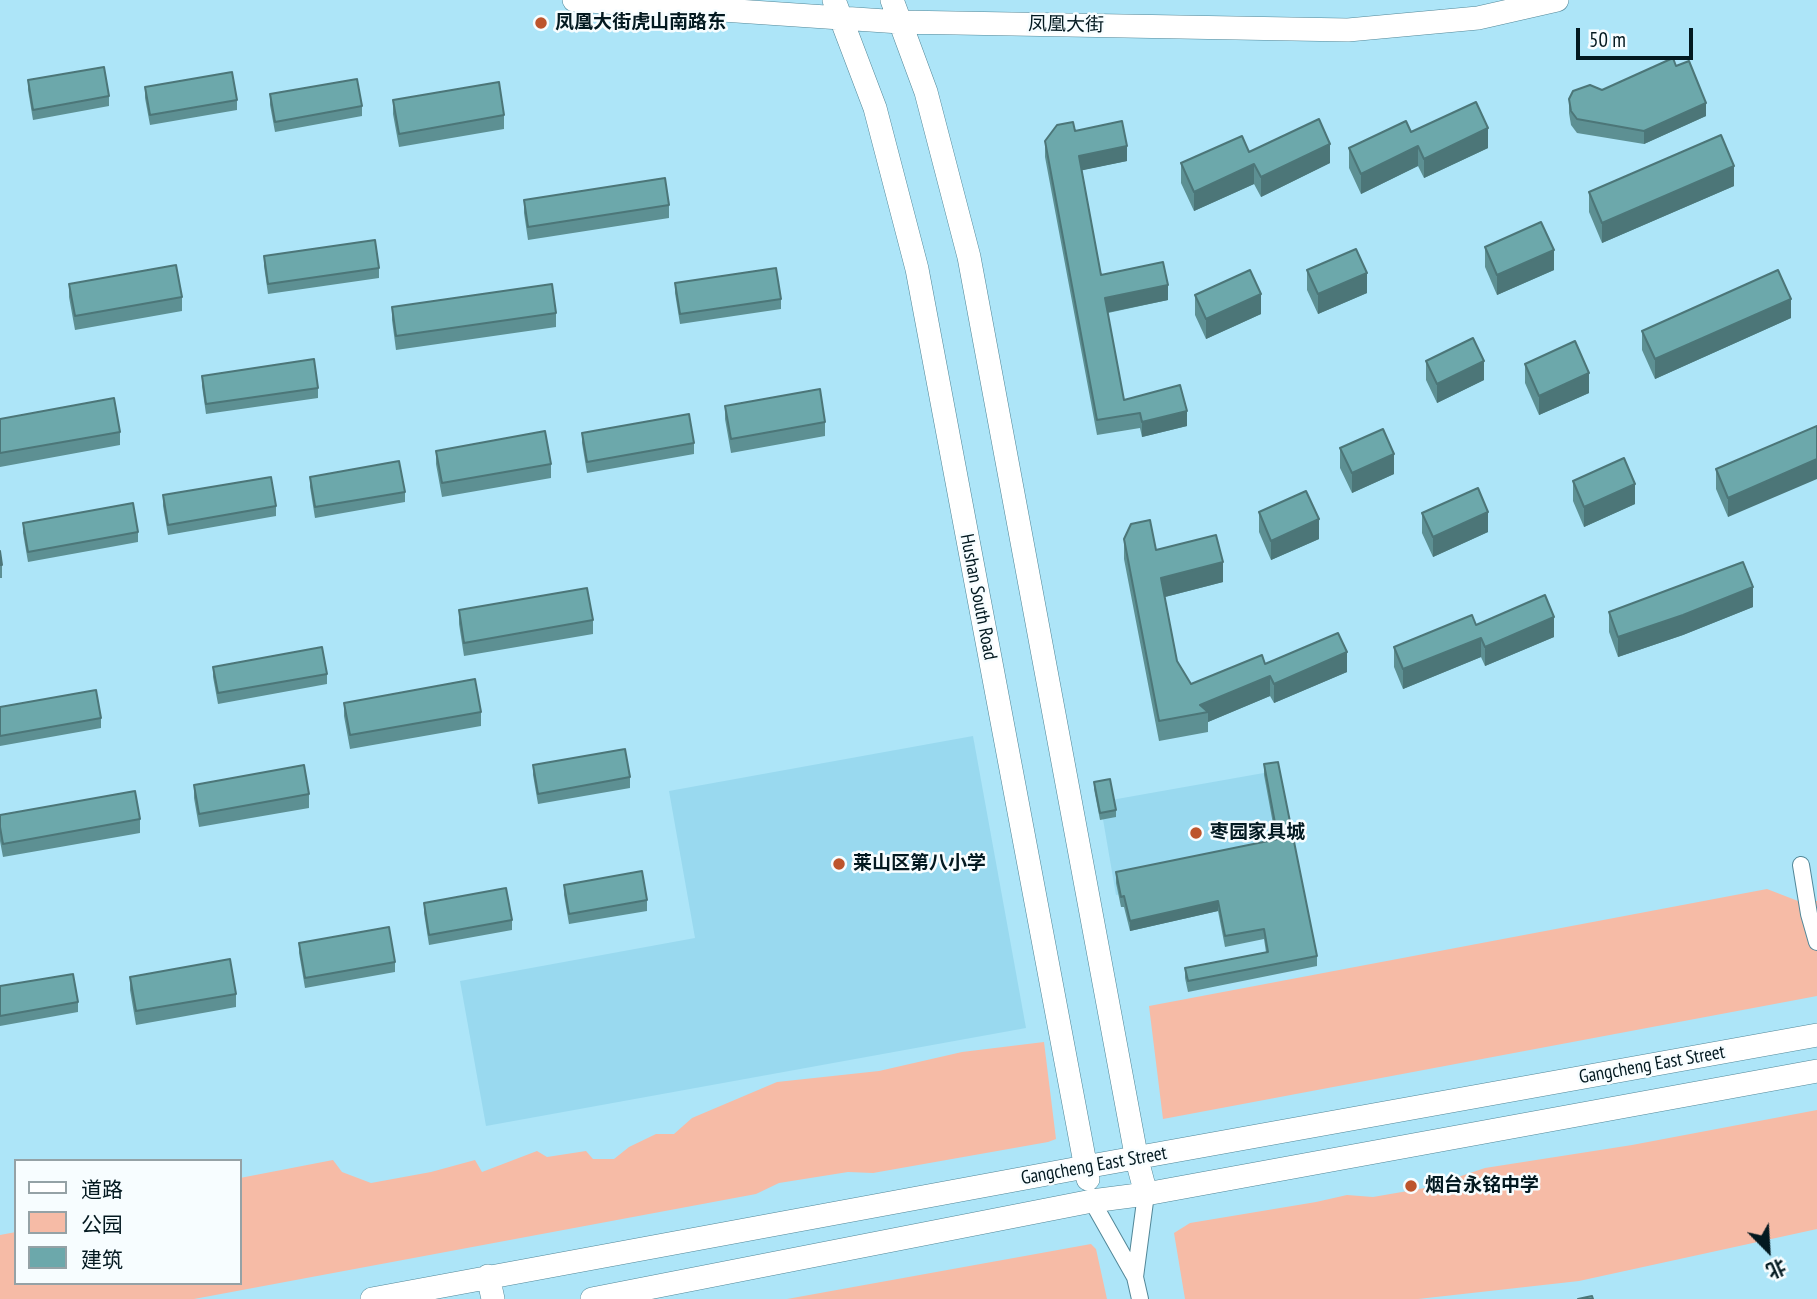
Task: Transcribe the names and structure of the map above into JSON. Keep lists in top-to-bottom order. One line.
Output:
{"streets":{"main road":["凤凰大街","Hushan South Road","Gangcheng East Street"]},"crossings":[["凤凰大街","Hushan South Road"],["Hushan South Road","Gangcheng East Street"]],"places":["凤凰大街虎山南路东","枣园家具城","莱山区第八小学","烟台永铭中学"],"legend":["道路","公园","建筑"],"scale_bar":"50 m","north":"bottom right"}
